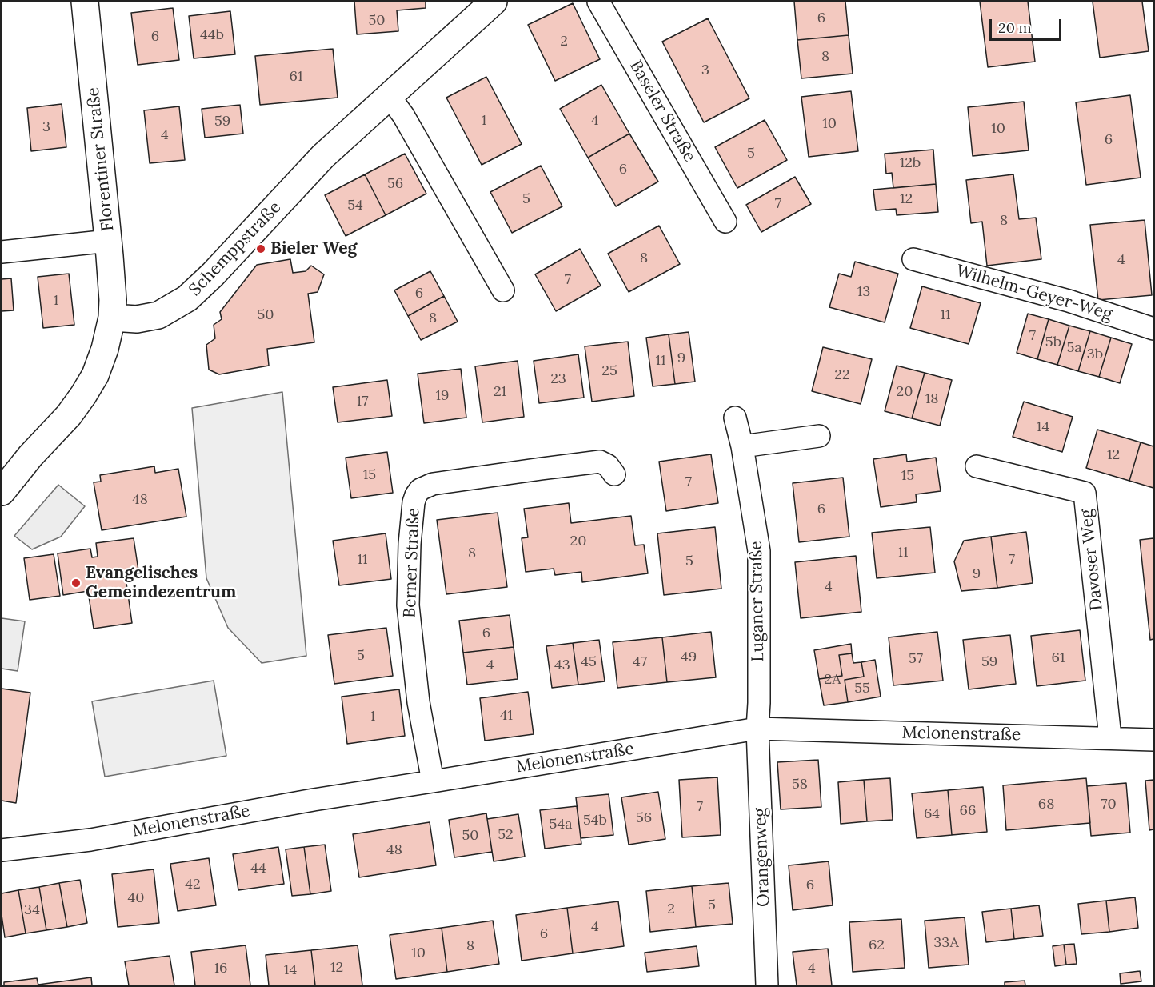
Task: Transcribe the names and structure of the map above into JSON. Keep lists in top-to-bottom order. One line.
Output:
{"streets":{"street":["Baseler Straße","Florentiner Straße","Schemppstraße","Wilhelm-Geyer-Weg","Davoser Weg","Berner Straße","Luganer Straße","Melonenstraße","Orangenweg"]},"crossings":[["Florentiner Straße","Schemppstraße"],["Davoser Weg","Melonenstraße"],["Berner Straße","Melonenstraße"],["Luganer Straße","Melonenstraße"],["Luganer Straße","Orangenweg"],["Melonenstraße","Orangenweg"]],"places":["Bieler Weg","Evangelisches Gemeindezentrum"],"house_numbers":["6","50","44b","6","2","8","3","61","1","4","59","10","3","10","4","6","5","12b","6","56","5","12","7","54","8","8","4","7","13","6","1","50","11","8","7","5b","5a","3b","9","11","25","22","23","21","20","19","18","17","14","12","15","15","7","48","6","20","11","8","11","7","5","9","4","6","5","49","61","57","45","47","59","4","43","2A","55","41","1","58","68","70","7","66","64","56","54b","54a","52","50","48","44","42","6","40","5","2","34","4","6","33A","62","8","10","12","16","4","14"],"scale_bar":"20 m"}
